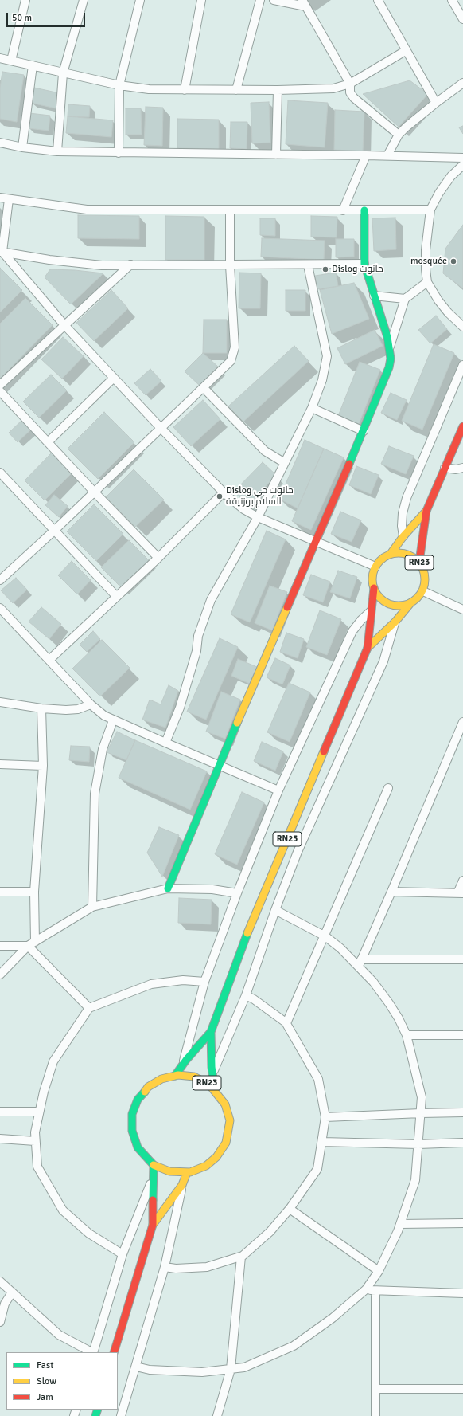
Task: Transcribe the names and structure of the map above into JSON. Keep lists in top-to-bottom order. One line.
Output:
{"streets":{"main road":["RN23"]},"places":["mosquée","Dislog حانوت","Dislog حانوت حي السلام بوزنيقة"],"legend":["Fast","Slow","Jam"],"scale_bar":"50 m"}
